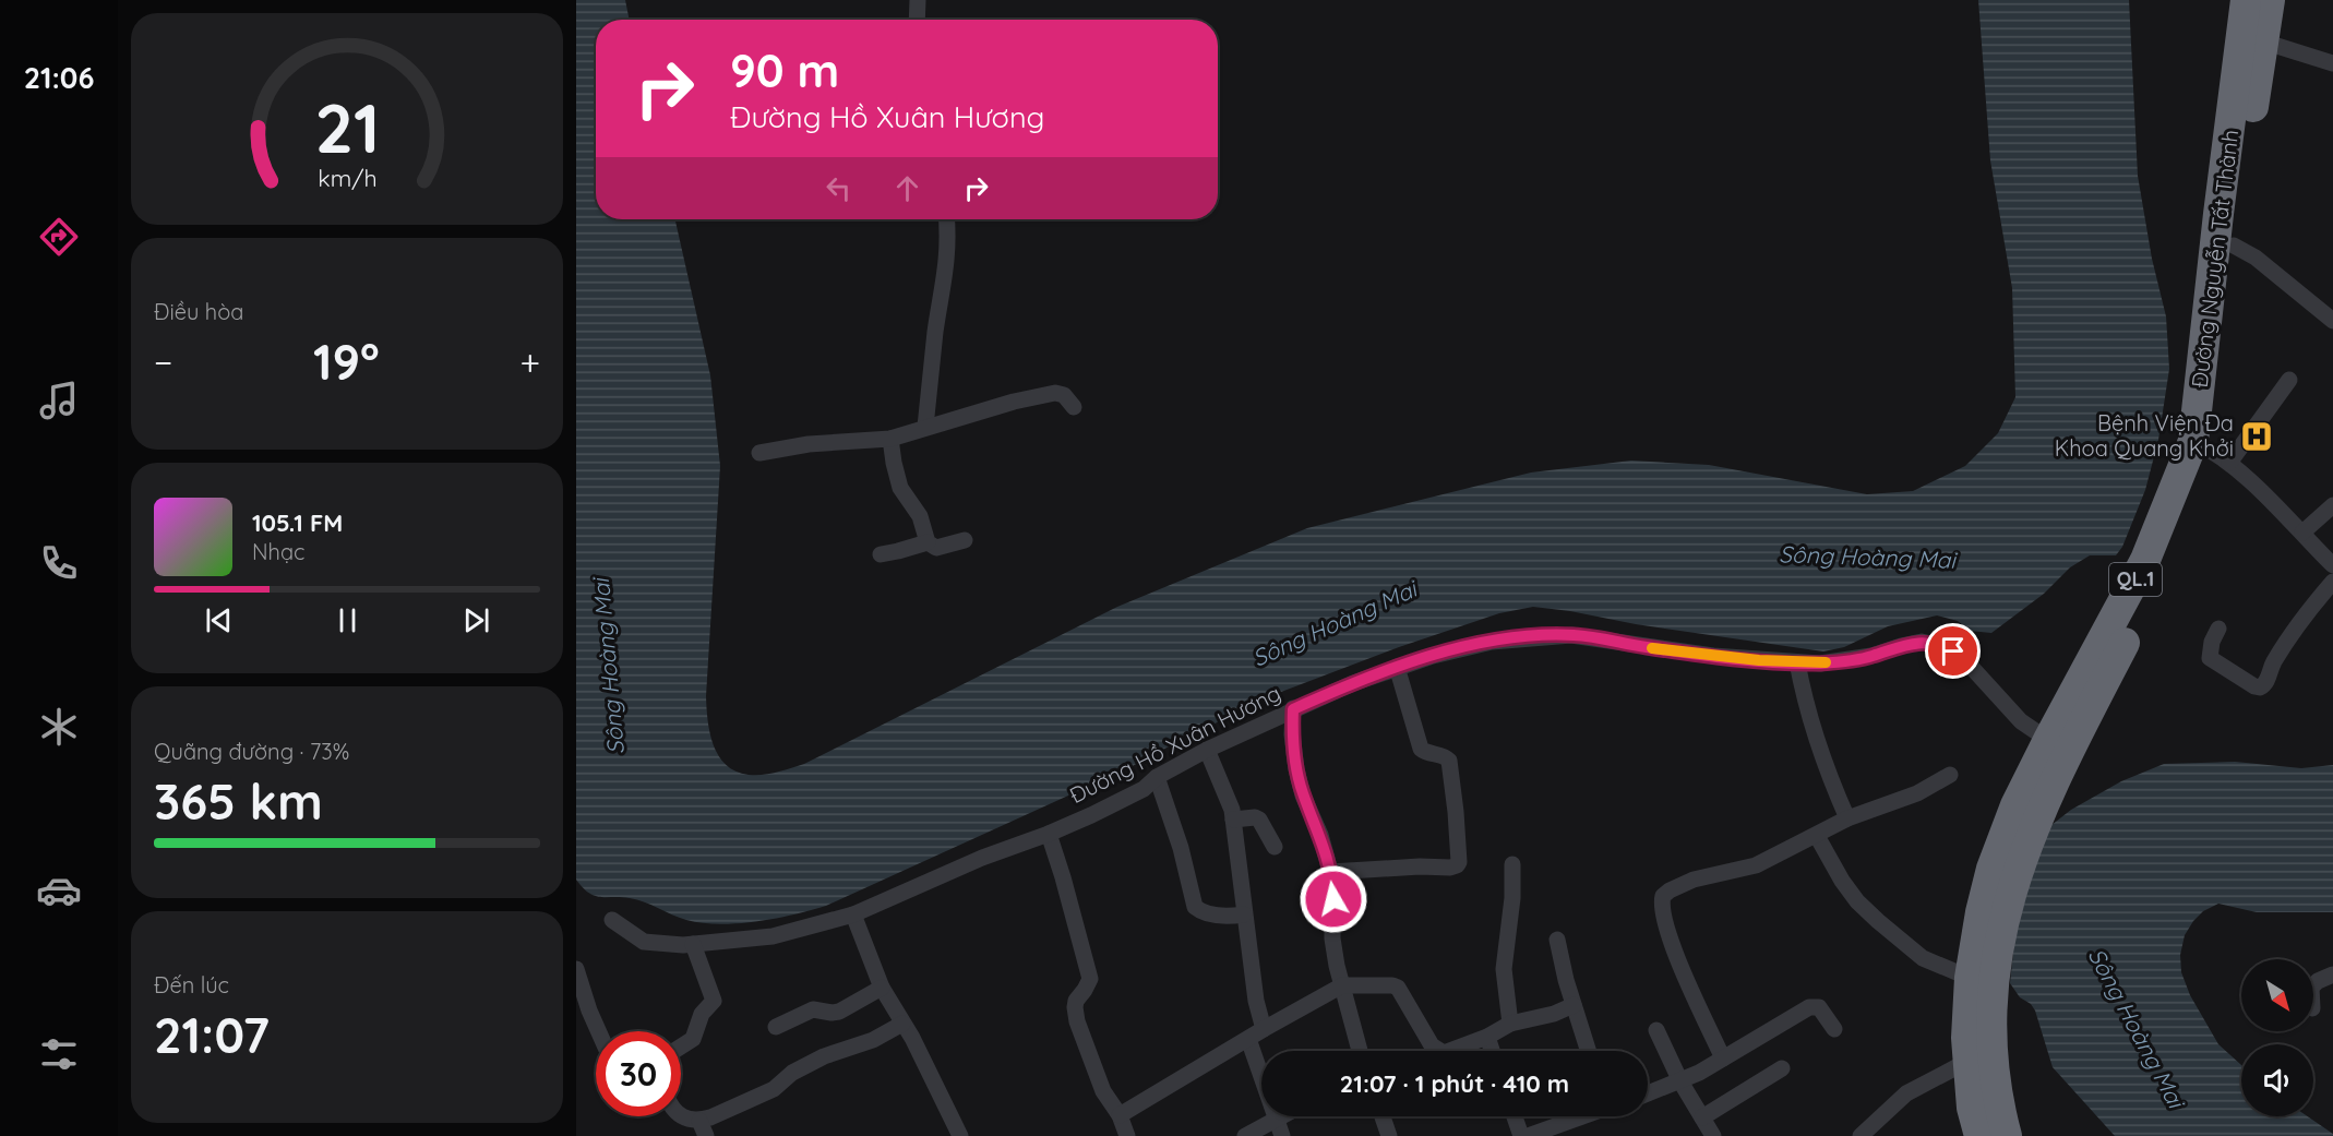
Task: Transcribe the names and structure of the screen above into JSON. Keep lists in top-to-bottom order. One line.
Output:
{"streets":{"highway":["Đường Nguyễn Tất Thành","QL.1"],"street":["Đường Hồ Xuân Hương"]},"crossings":[["Đường Nguyễn Tất Thành","Đường Hồ Xuân Hương"]],"water":["Sông Hoàng Mai"],"places":{"hospital":["Bệnh Viện Đa Khoa Quang Khởi"]},"north":"bottom right","page":{"tabs":"21:06","turn":["90 m","Đường Hồ Xuân Hương"],"tile":["Điều hòa",["Quãng đường · 73%","365 km"],["Đến lúc","21:07"]],"heat":["−","19°","+"],"song":["105.1 FM","Nhạc"],"limit":"30","trip":"21:07 · 1 phút · 410 m","gauge":["21","km/h"]}}
